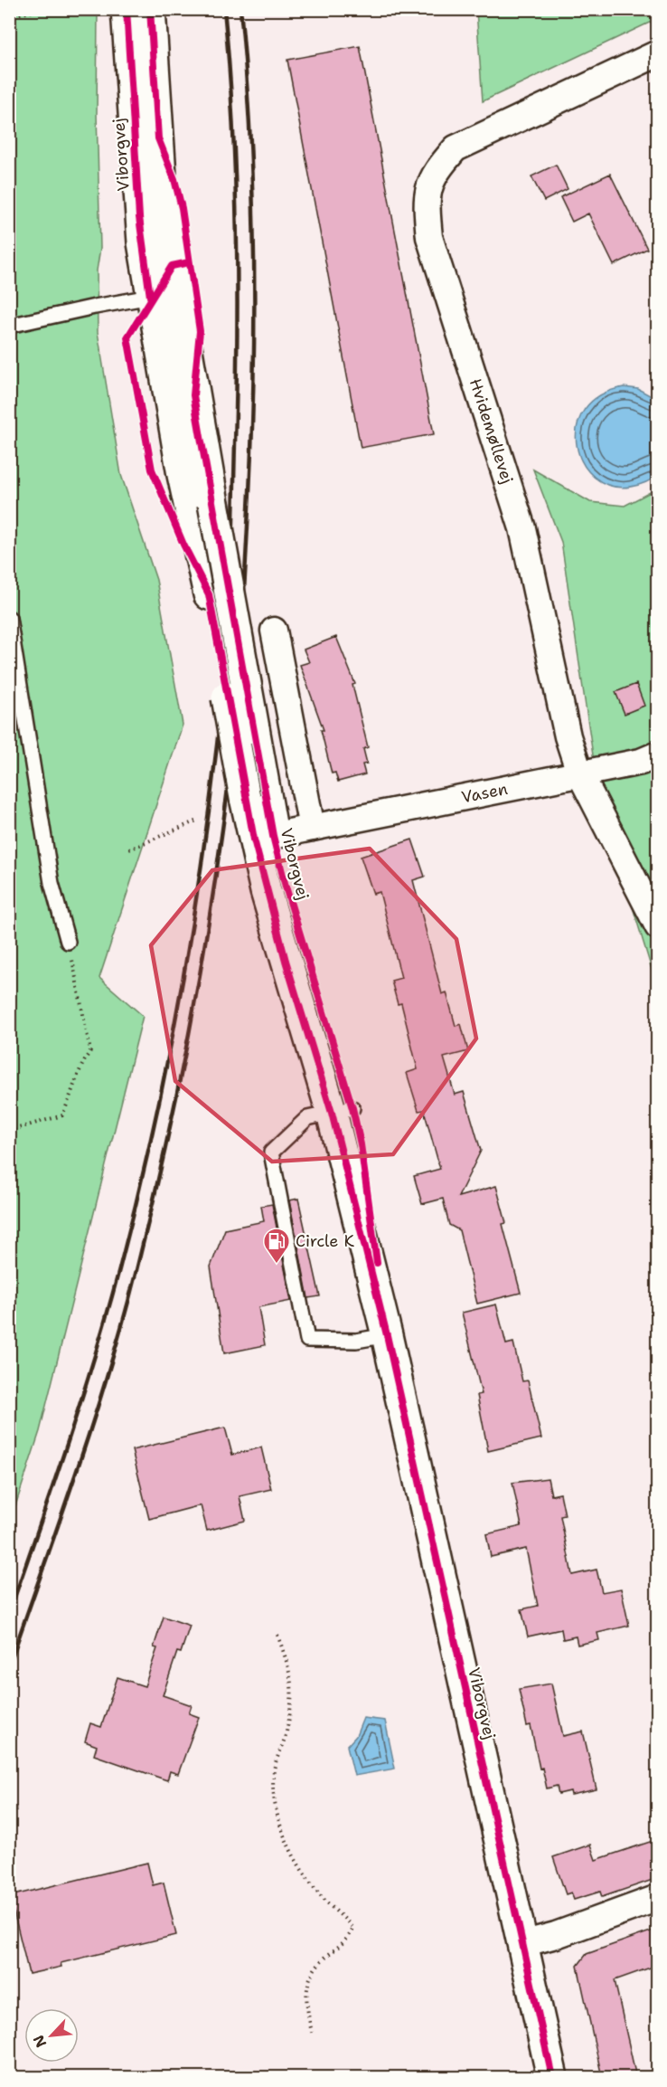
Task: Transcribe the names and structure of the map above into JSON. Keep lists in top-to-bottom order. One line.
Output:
{"streets":{"street":["Viborgvej","Hvidemøllevej","Vasen"]},"crossings":[["Viborgvej","Vasen"],["Hvidemøllevej","Vasen"]],"places":{"fuel station":["Circle K"]},"north":"bottom left"}
